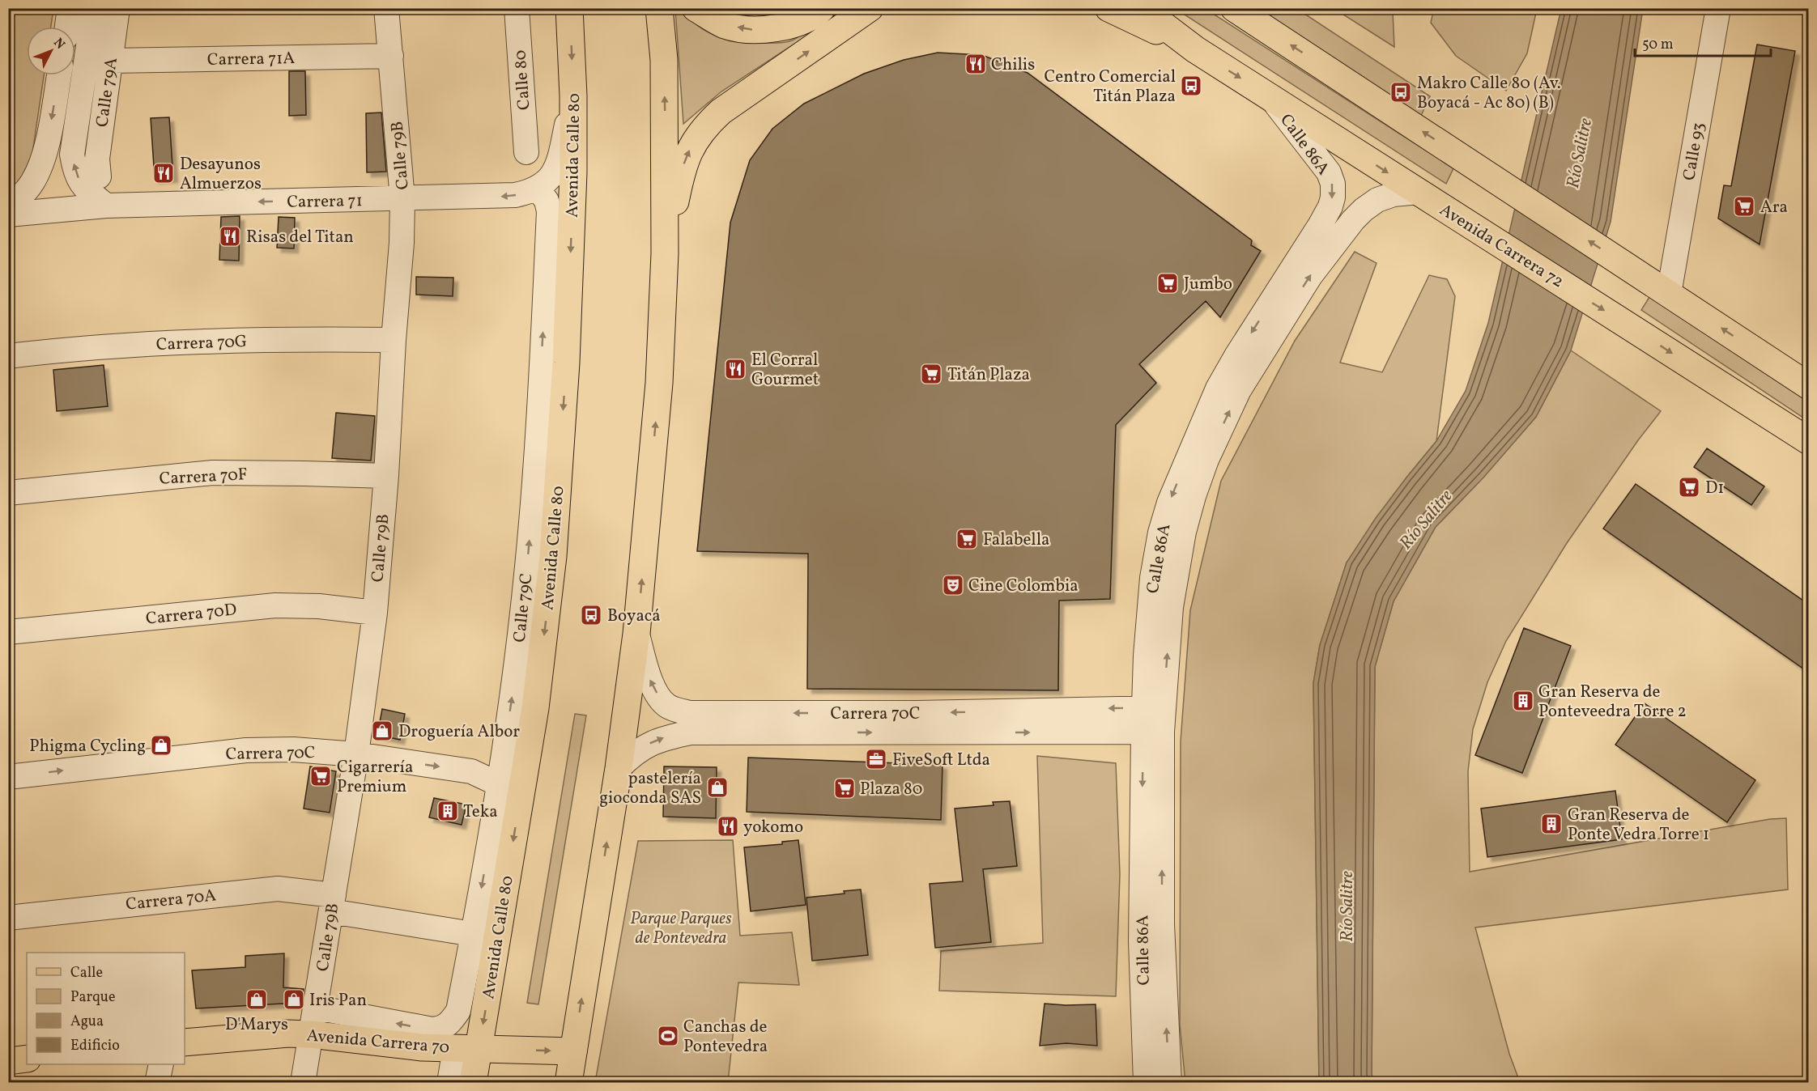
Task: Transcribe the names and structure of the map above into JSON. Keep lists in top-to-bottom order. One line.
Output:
{"streets":{"main road":["Avenida Calle 80","Avenida Carrera 72","Avenida Carrera 70"],"street":["Carrera 71A","Calle 80","Calle 79A","Calle 86A","Calle 93","Calle 79B","Carrera 71","Carrera 70G","Carrera 70F","Calle 79C","Carrera 70D","Carrera 70C","Carrera 70A"]},"crossings":[["Carrera 71A","Calle 79A"],["Carrera 71A","Calle 79B"],["Calle 79A","Carrera 71"],["Calle 86A","Avenida Carrera 72"],["Calle 86A","Carrera 70C"],["Calle 79B","Carrera 71"],["Calle 79B","Carrera 70G"],["Calle 79B","Carrera 70F"],["Calle 79B","Carrera 70D"],["Calle 79B","Carrera 70C"],["Calle 79B","Carrera 70A"],["Calle 79B","Avenida Carrera 70"],["Avenida Calle 80","Carrera 71"],["Avenida Calle 80","Calle 79C"],["Avenida Calle 80","Carrera 70C"],["Avenida Calle 80","Avenida Carrera 70"],["Carrera 71","Calle 79C"],["Calle 79C","Carrera 70C"],["Calle 79C","Carrera 70A"],["Calle 79C","Avenida Carrera 70"]],"one_way":["Carrera 71"],"water":["Río Salitre"],"parks":["Parque Parques de Pontevedra"],"places":{"restaurant":["Chilis","Desayunos Almuerzos","Risas del Titan","El Corral Gourmet","yokomo"],"bus stop":["Centro Comercial Titán Plaza","Makro Calle 80 (Av. Boyacá - Ac 80) (B)","Boyacá"],"supermarket":["Ara","Jumbo","Titán Plaza","D1","Falabella","Cigarrería Premium","Plaza 80"],"theatre":["Cine Colombia"],"building":["Gran Reserva de Ponteveedra Torre 2","Teka","Gran Reserva de Ponte Vedra Torre 1"],"shop":["Droguería Albor","Phigma Cycling","pastelería gioconda SAS","D'Marys","Iris Pan"],"office":["FiveSoft Ltda"],"sports":["Canchas de Pontevedra"]},"legend":["Calle","Parque","Agua","Edificio"],"scale_bar":"50 m","north":"top right"}
